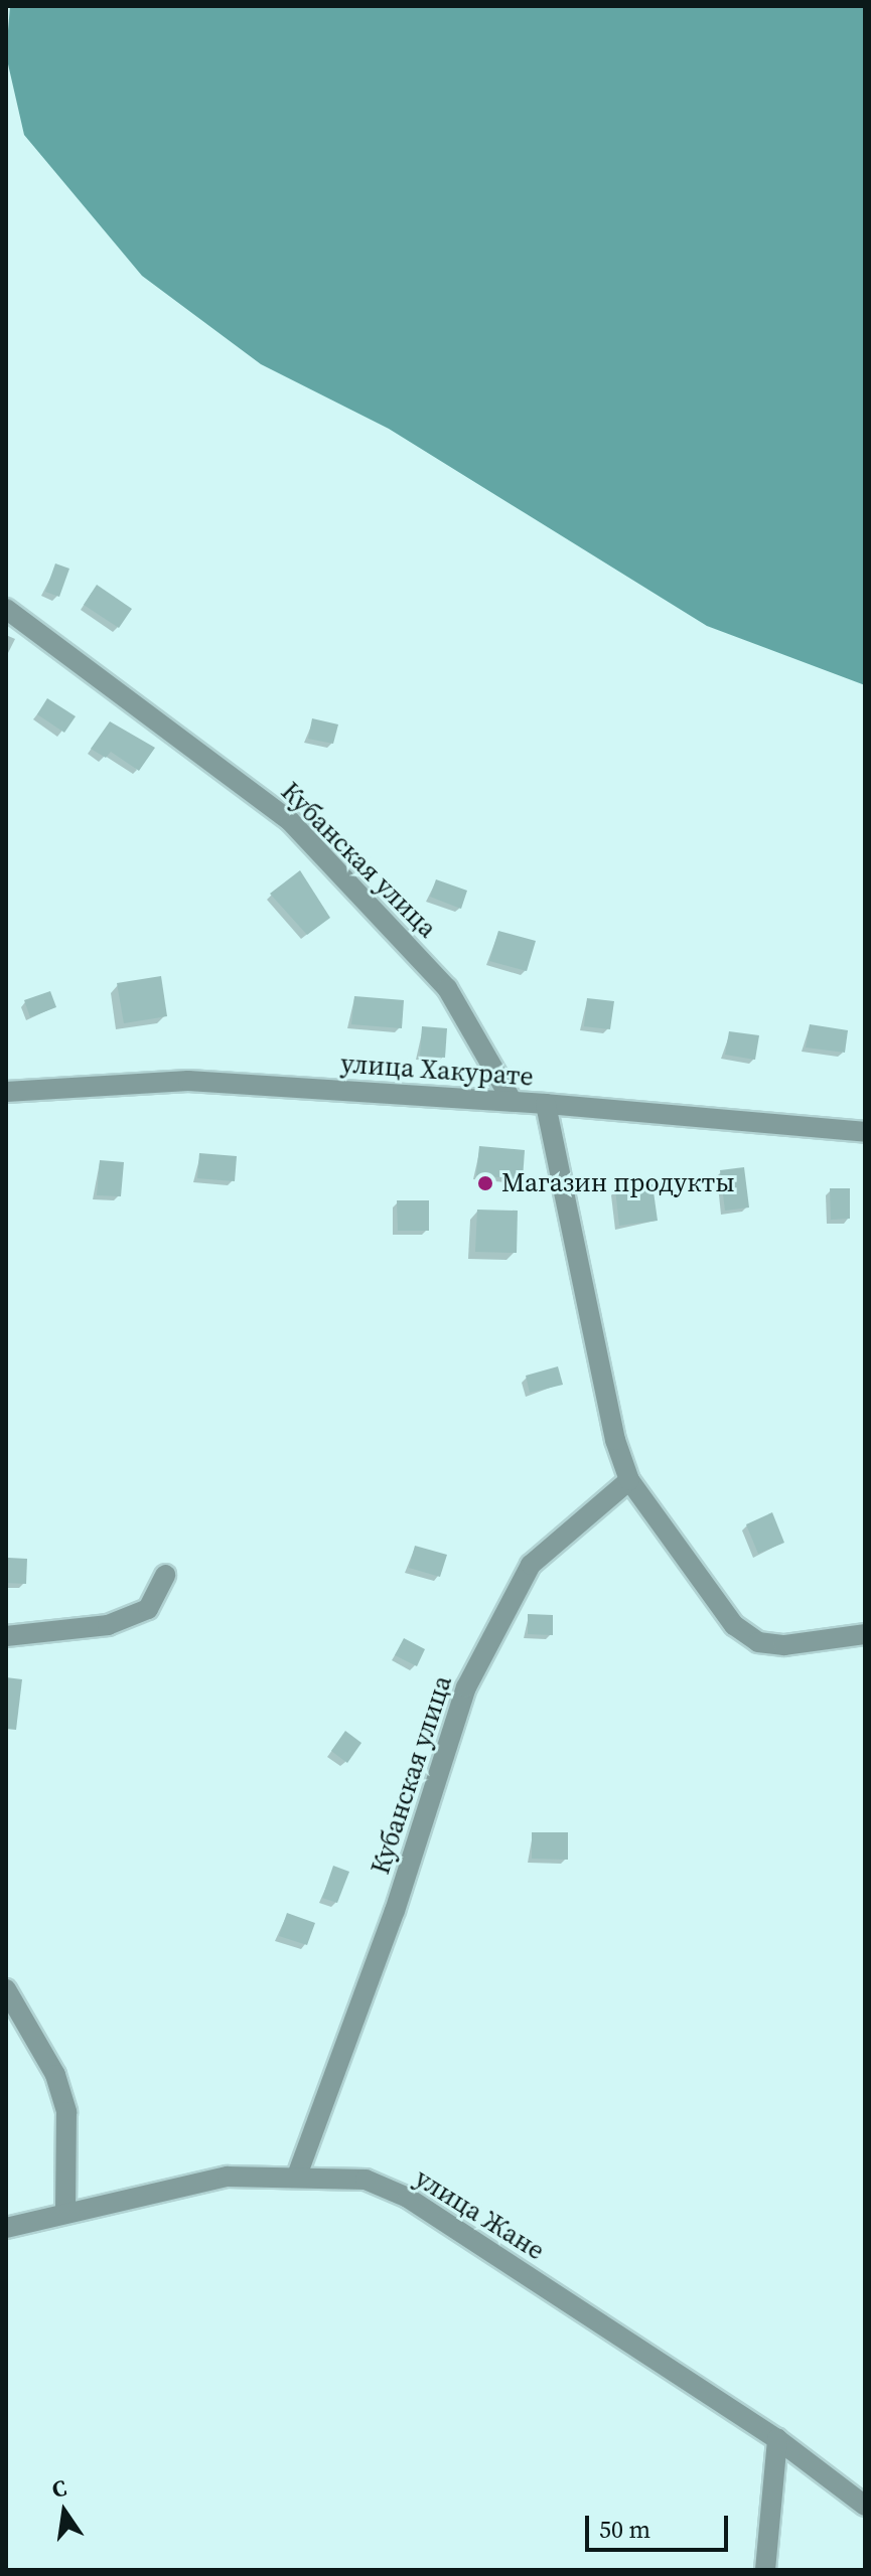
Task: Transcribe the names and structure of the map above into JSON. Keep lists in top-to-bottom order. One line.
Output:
{"streets":{"street":["Кубанская улица","улица Хакурате","улица Жане"]},"crossings":[["Кубанская улица","улица Хакурате"],["Кубанская улица","улица Жане"]],"places":["Магазин продукты"],"scale_bar":"50 m","north":"top"}
